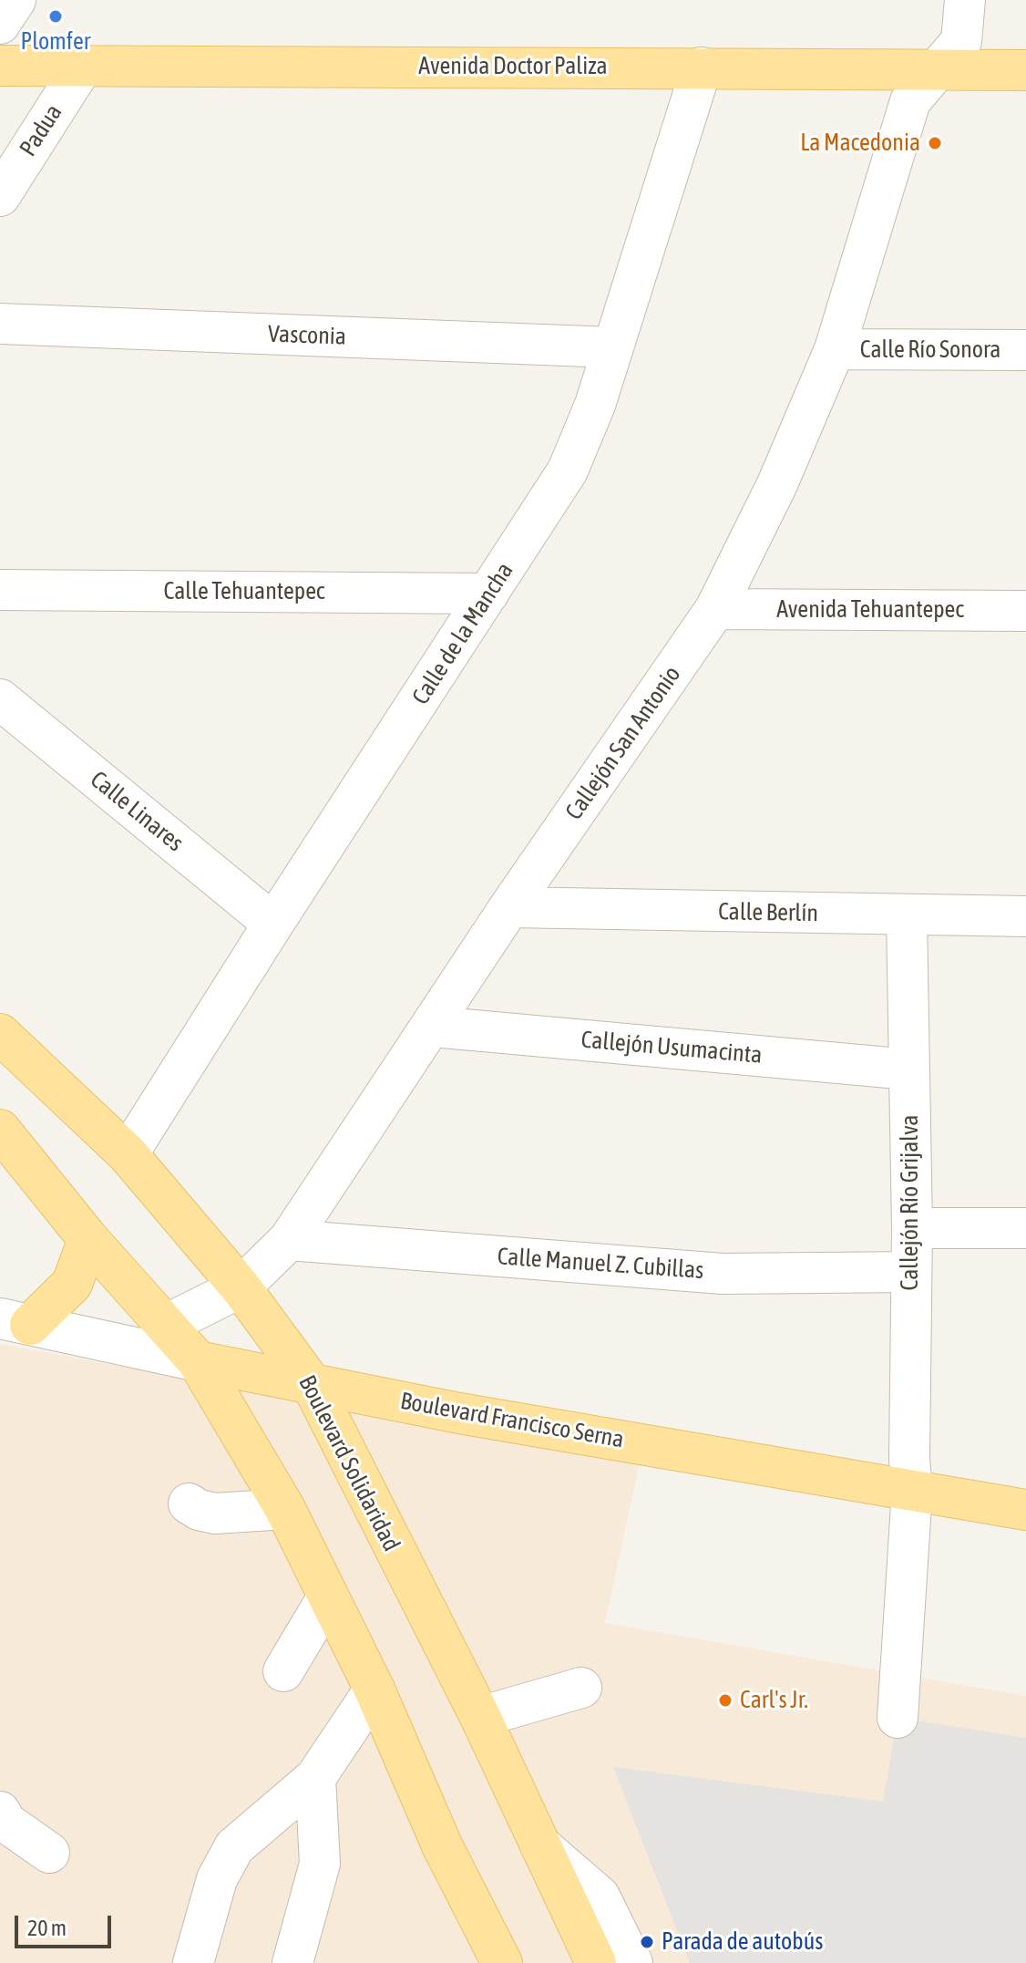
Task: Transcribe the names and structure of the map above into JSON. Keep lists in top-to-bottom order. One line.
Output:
{"streets":{"main road":["Avenida Doctor Paliza","Boulevard Francisco Serna","Boulevard Solidaridad"],"street":["Padua","Vasconia","Calle Río Sonora","Calle Tehuantepec","Avenida Tehuantepec","Calle de la Mancha","Callejón San Antonio","Calle Linares","Calle Berlín","Callejón Usumacinta","Callejón Río Grijalva","Calle Manuel Z. Cubillas"]},"crossings":[["Avenida Doctor Paliza","Padua"],["Avenida Doctor Paliza","Calle de la Mancha"],["Avenida Doctor Paliza","Callejón San Antonio"],["Vasconia","Calle de la Mancha"],["Calle Río Sonora","Callejón San Antonio"],["Calle Tehuantepec","Calle de la Mancha"],["Avenida Tehuantepec","Callejón San Antonio"],["Calle de la Mancha","Calle Linares"],["Calle de la Mancha","Boulevard Solidaridad"],["Callejón San Antonio","Calle Berlín"],["Callejón San Antonio","Callejón Usumacinta"],["Callejón San Antonio","Calle Manuel Z. Cubillas"],["Callejón San Antonio","Boulevard Solidaridad"],["Calle Berlín","Callejón Río Grijalva"],["Callejón Usumacinta","Callejón Río Grijalva"],["Callejón Río Grijalva","Calle Manuel Z. Cubillas"],["Callejón Río Grijalva","Boulevard Francisco Serna"],["Boulevard Francisco Serna","Boulevard Solidaridad"]],"places":["Plomfer","La Macedonia","Carl's Jr.","Parada de autobús"],"scale_bar":"20 m"}
